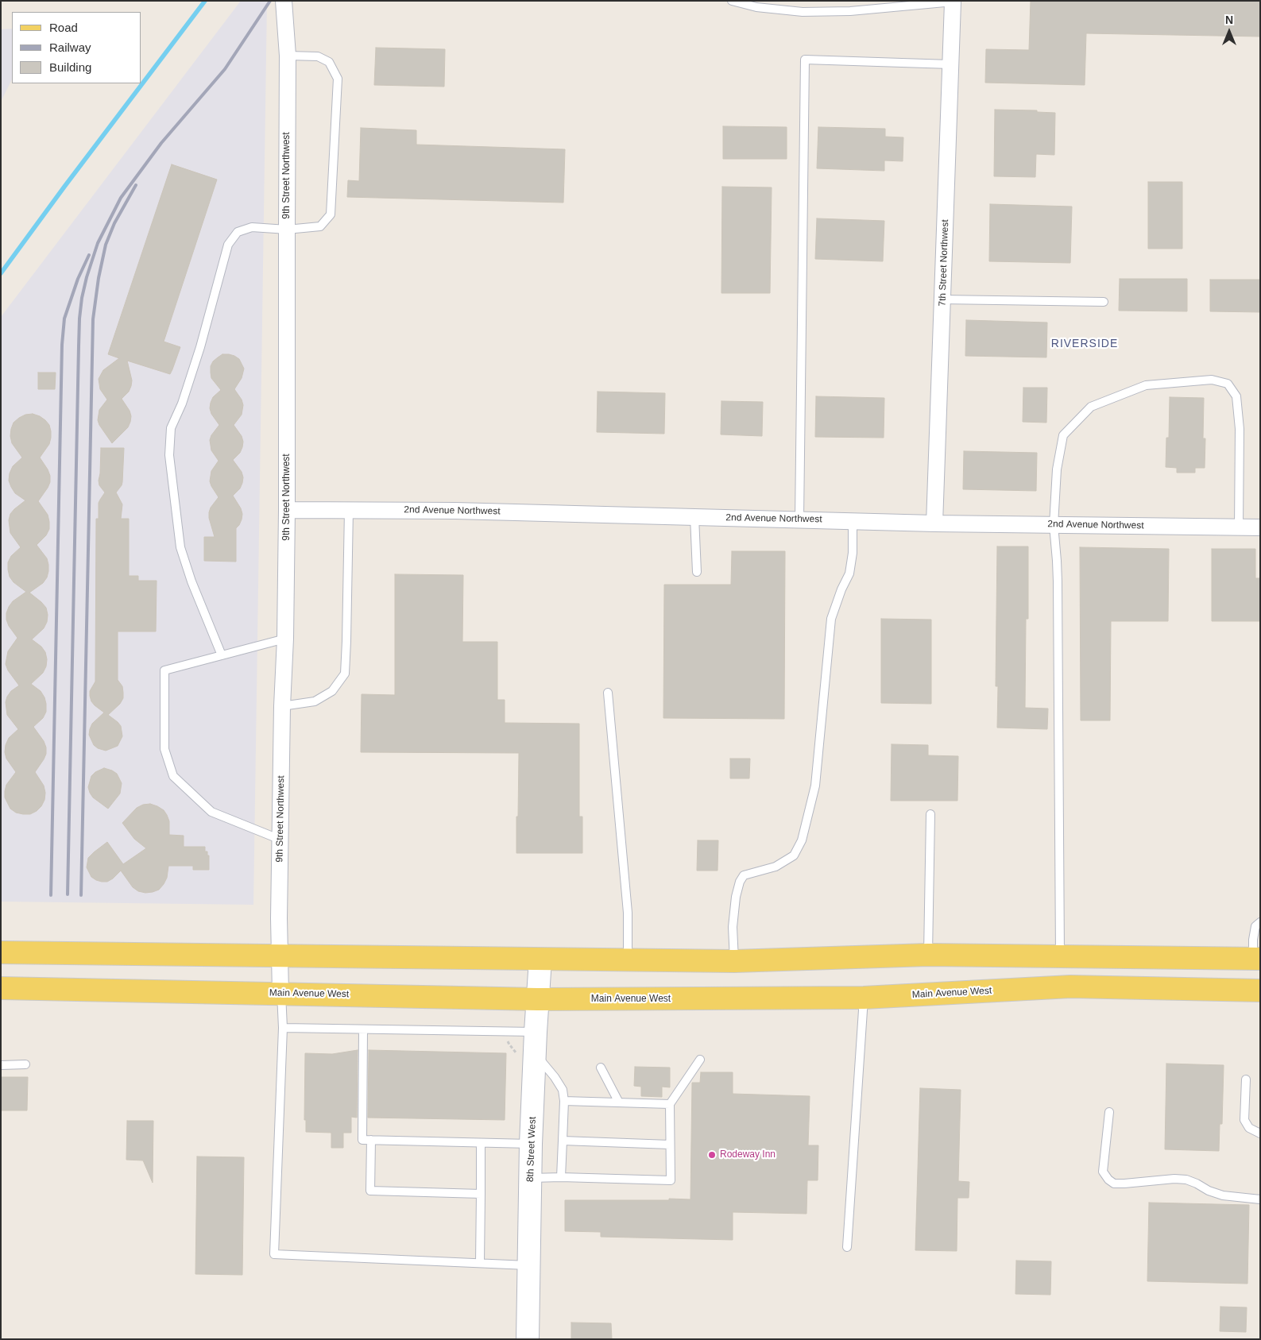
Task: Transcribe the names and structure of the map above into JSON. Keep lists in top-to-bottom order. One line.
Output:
{"streets":{"main road":["Main Avenue West"],"street":["9th Street Northwest","7th Street Northwest","2nd Avenue Northwest","8th Street West"]},"crossings":[["9th Street Northwest","2nd Avenue Northwest"],["9th Street Northwest","Main Avenue West"],["7th Street Northwest","2nd Avenue Northwest"],["Main Avenue West","8th Street West"]],"districts":["RIVERSIDE"],"places":["Rodeway Inn"],"legend":["Road","Railway","Building"],"north":"top"}
